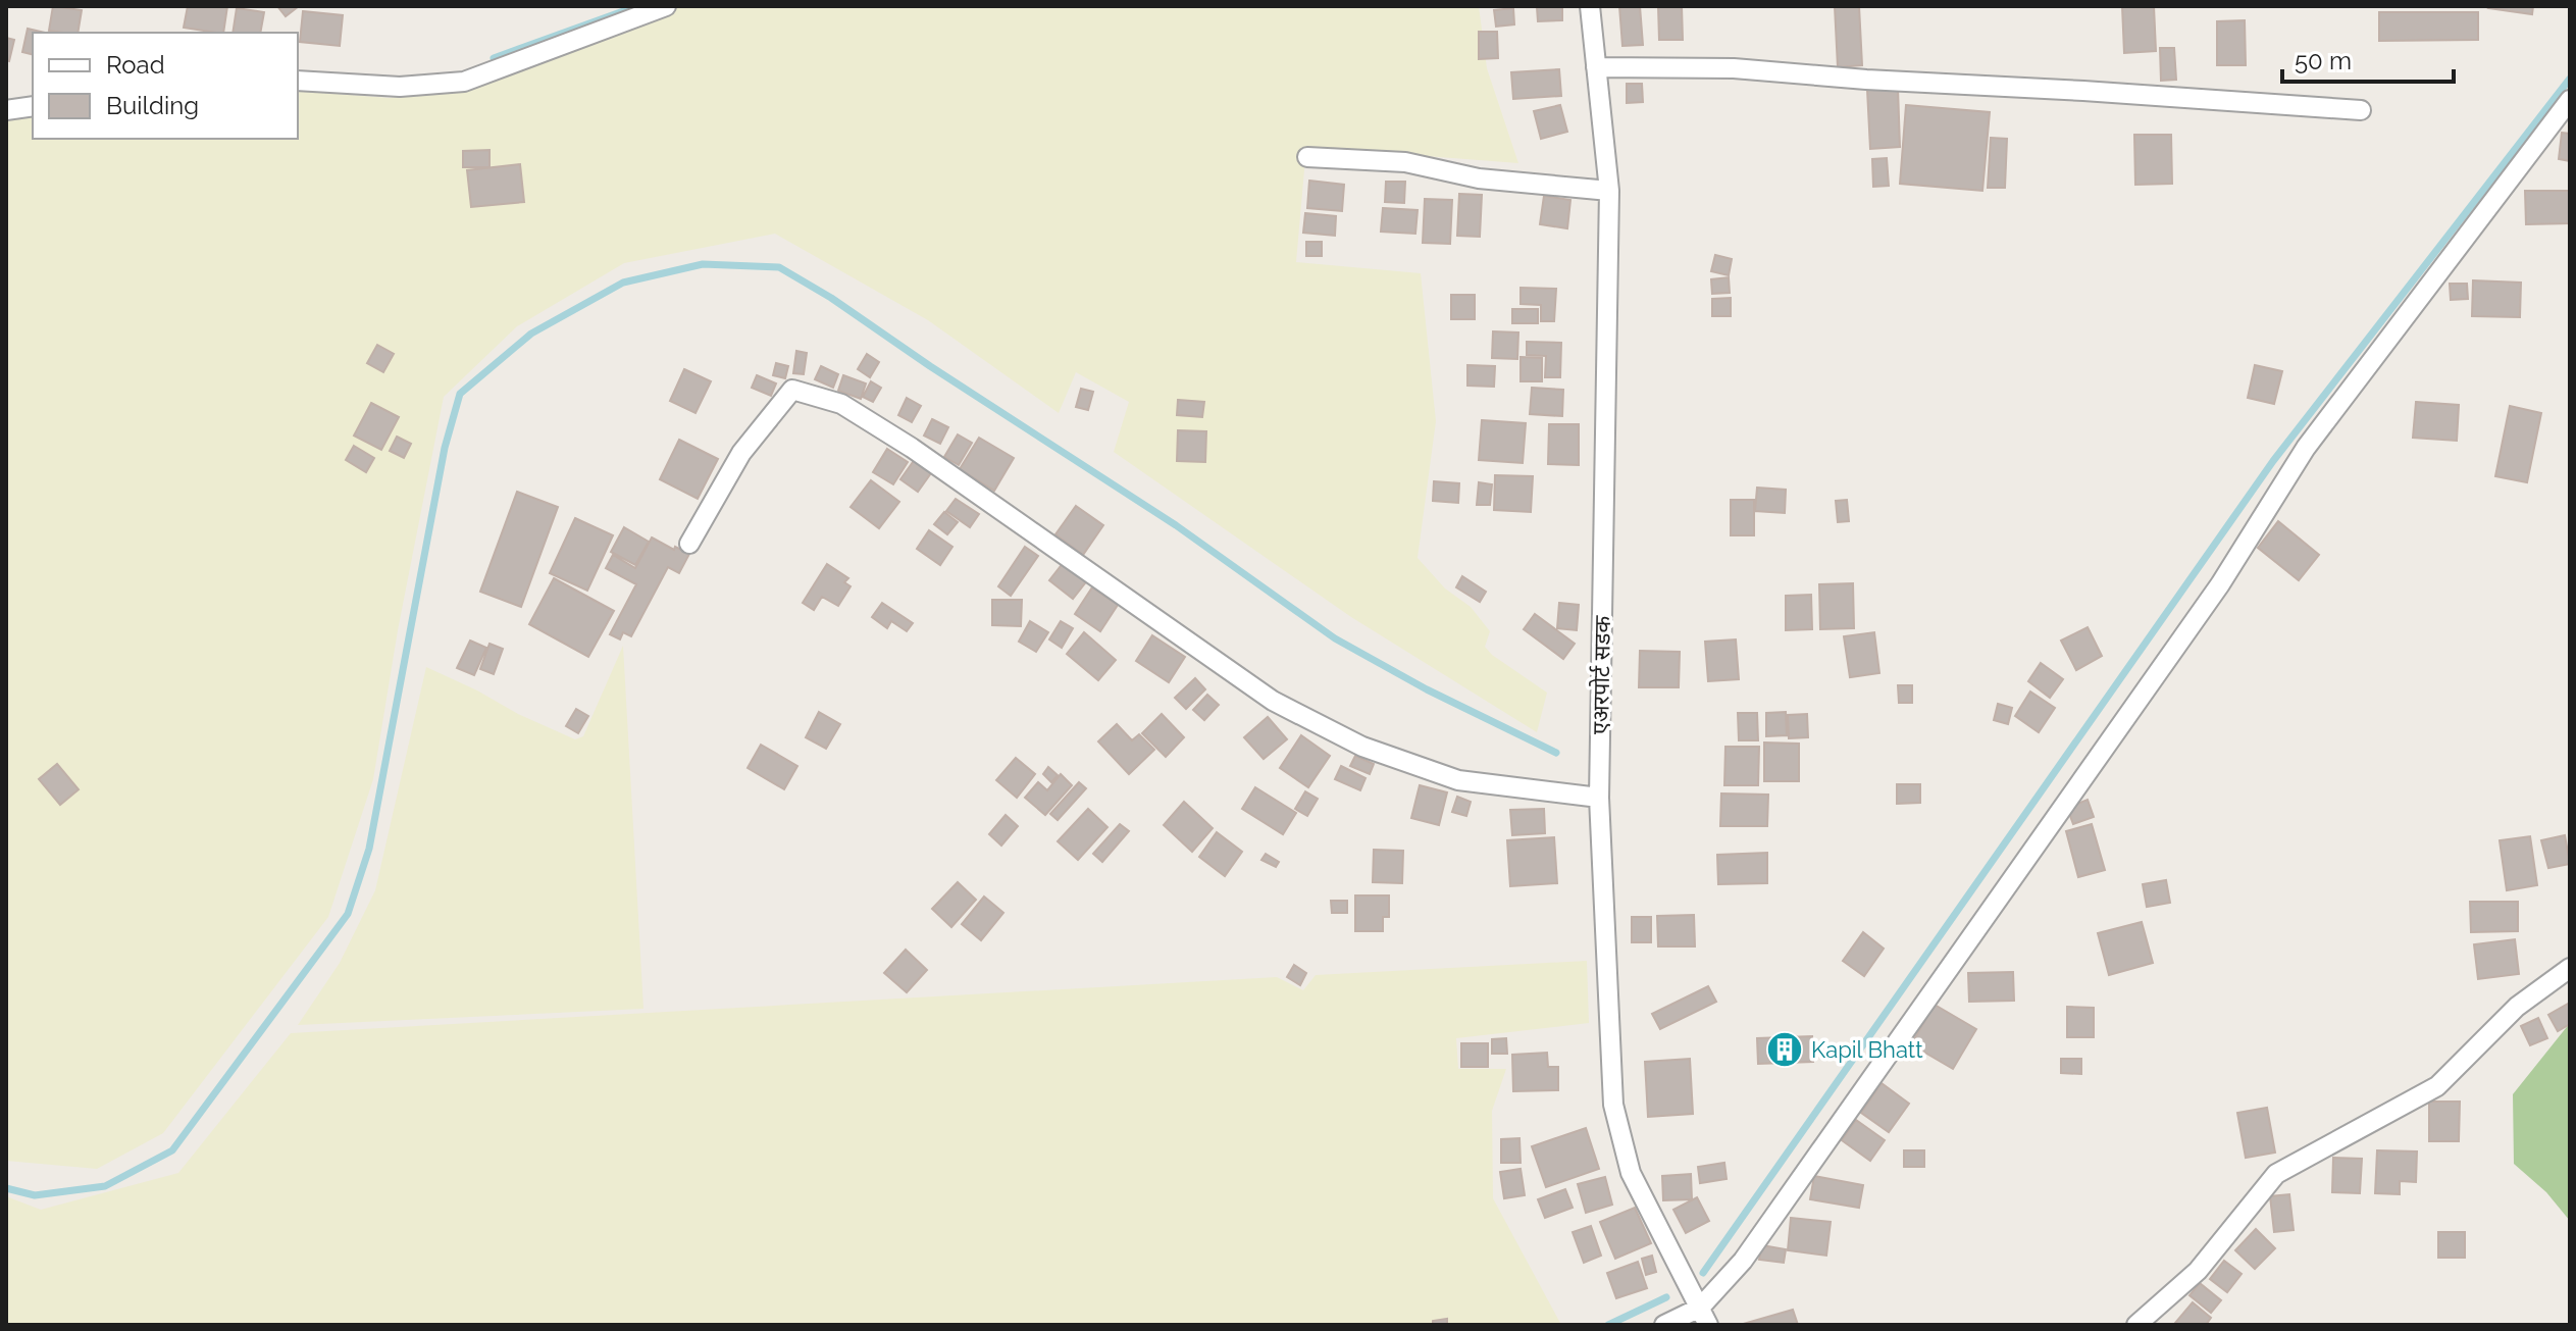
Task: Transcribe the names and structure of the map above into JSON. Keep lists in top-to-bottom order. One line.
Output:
{"streets":{"street":["एअरपोर्ट सडक"]},"places":{"building":["Kapil Bhatt"]},"legend":["Road","Building"],"scale_bar":"50 m"}
